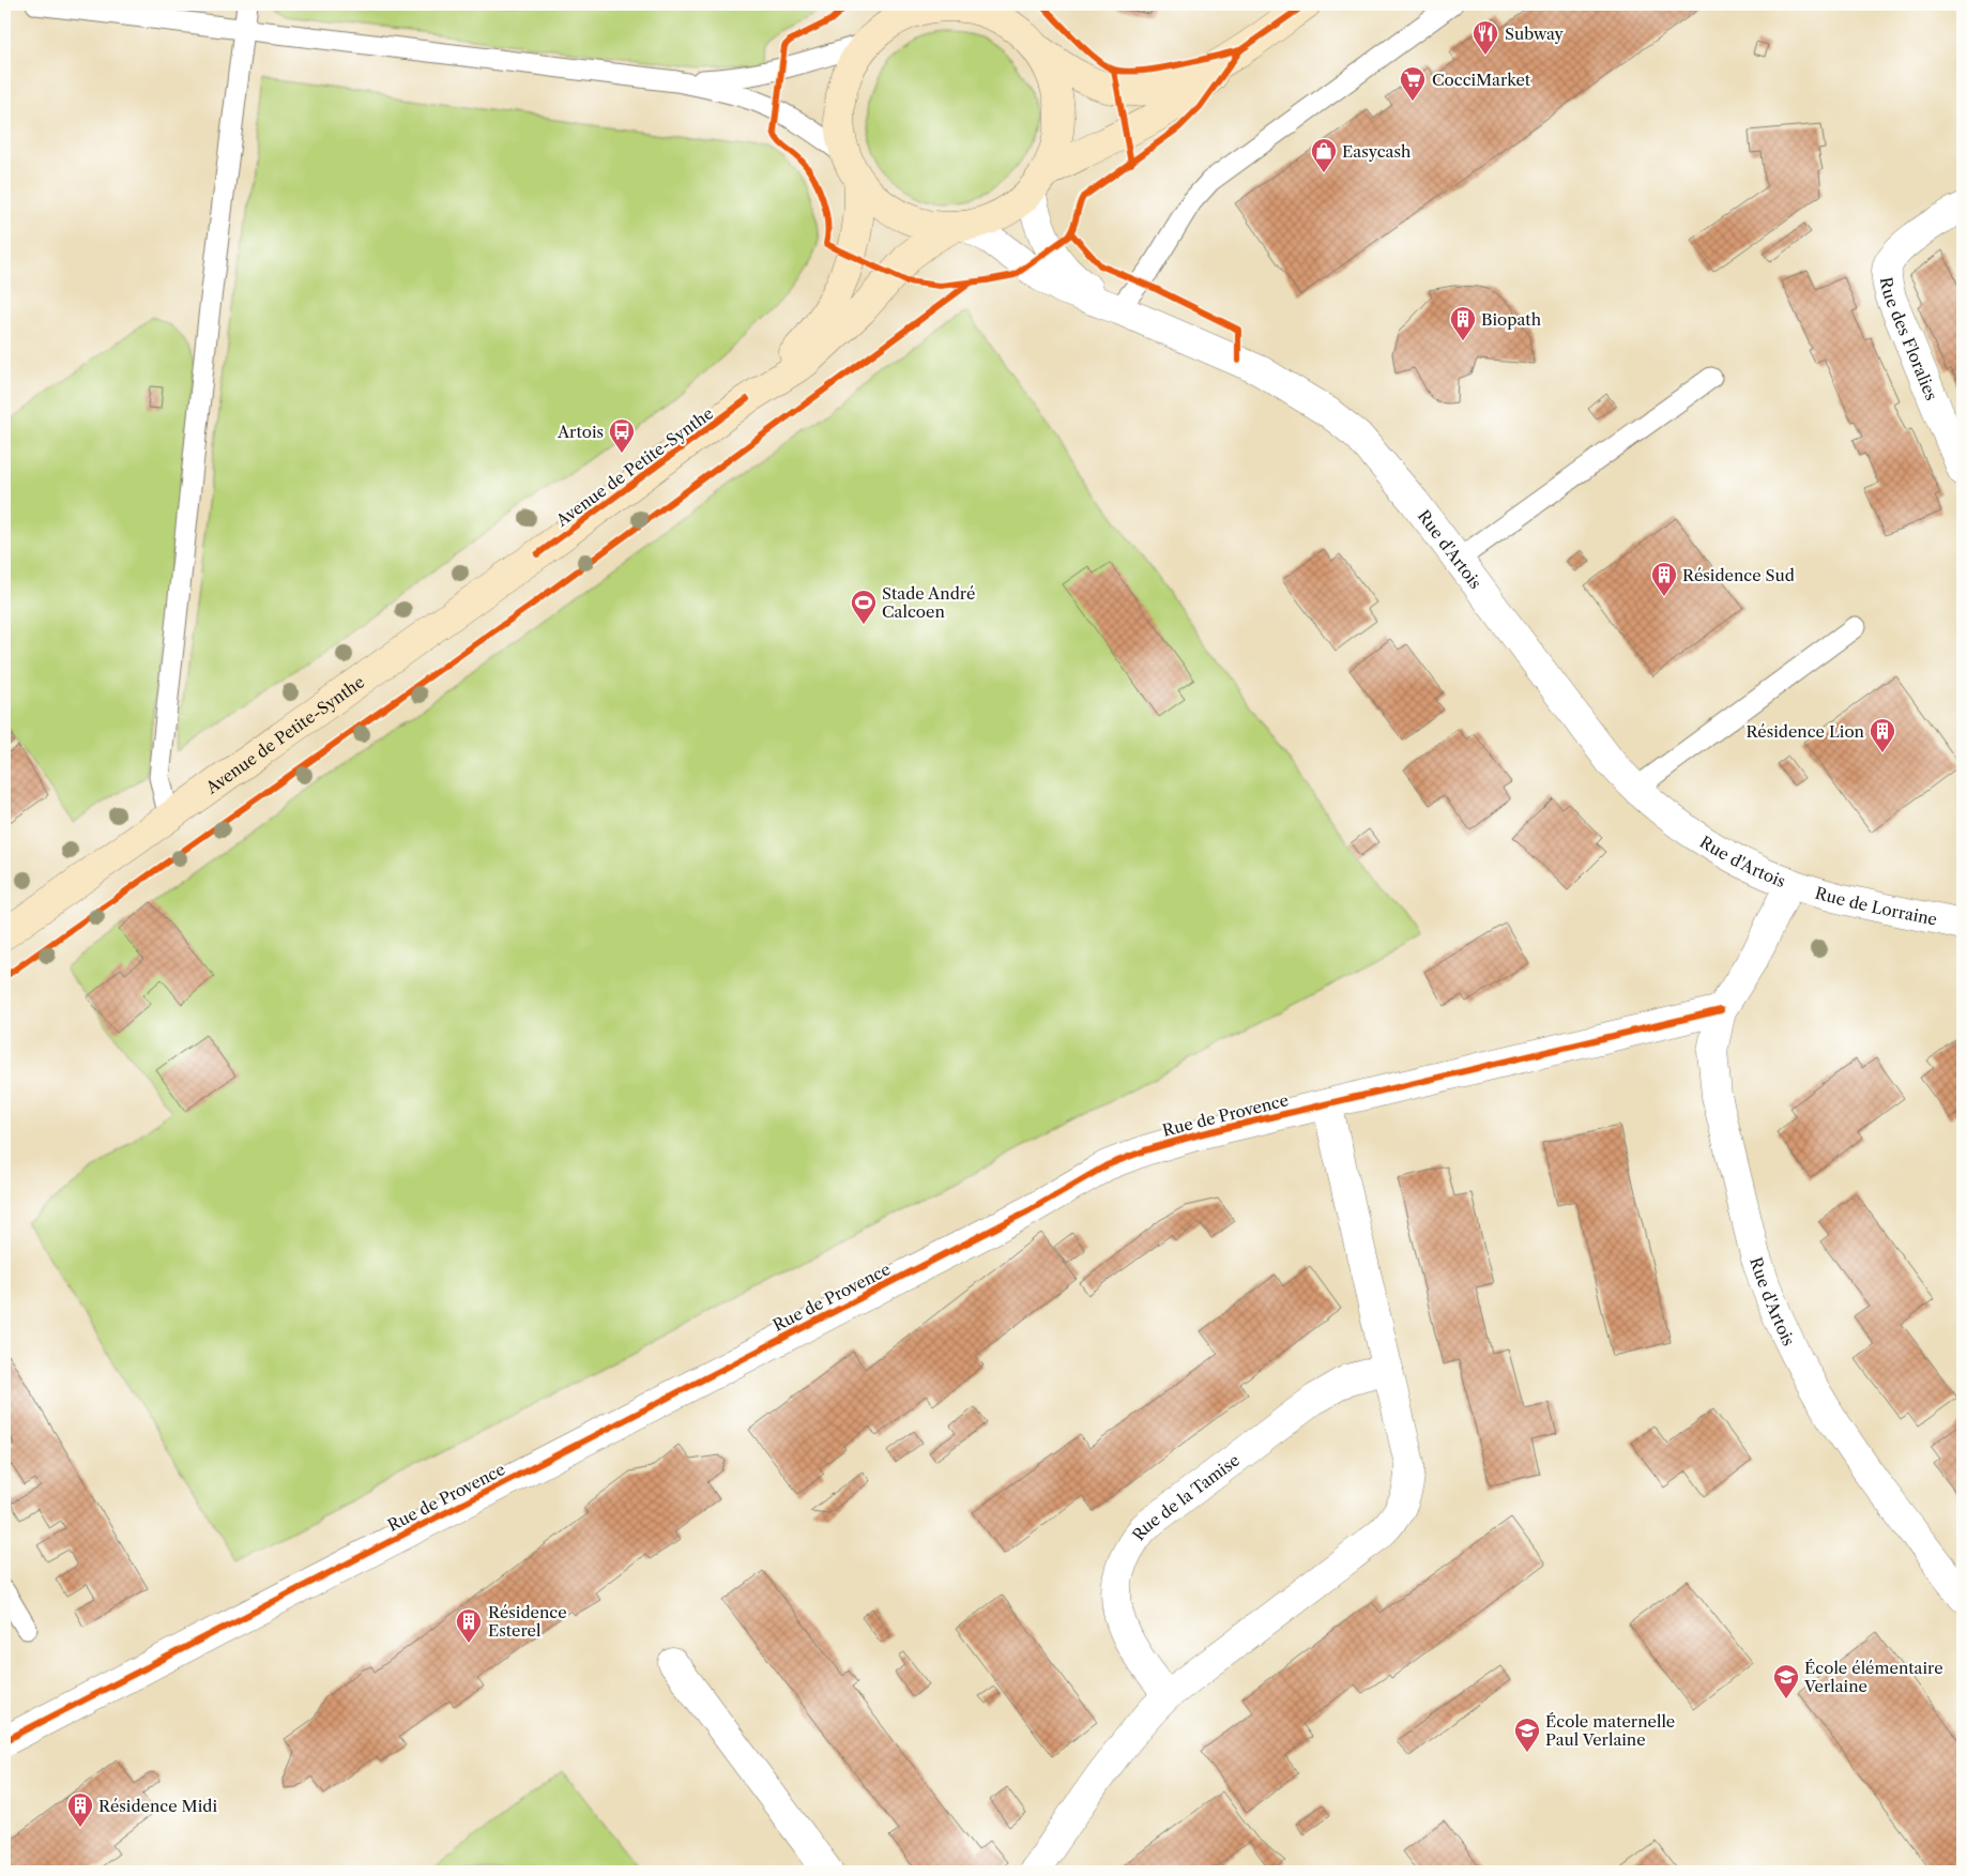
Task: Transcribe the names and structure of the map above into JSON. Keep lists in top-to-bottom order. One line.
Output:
{"streets":{"street":["Rue des Floralies","Avenue de Petite-Synthe","Rue d'Artois","Rue de Lorraine","Rue de Provence","Rue de la Tamise"]},"crossings":[["Avenue de Petite-Synthe","Rue d'Artois"],["Rue d'Artois","Rue de Lorraine"],["Rue d'Artois","Rue de Provence"]],"places":{"restaurant":["Subway"],"supermarket":["CocciMarket"],"shop":["Easycash"],"building":["Biopath","Résidence Sud","Résidence Lion","Résidence Esterel","Résidence Midi"],"bus stop":["Artois"],"sports":["Stade André Calcoen"],"school or university":["École élémentaire Verlaine","École maternelle Paul Verlaine"]}}
